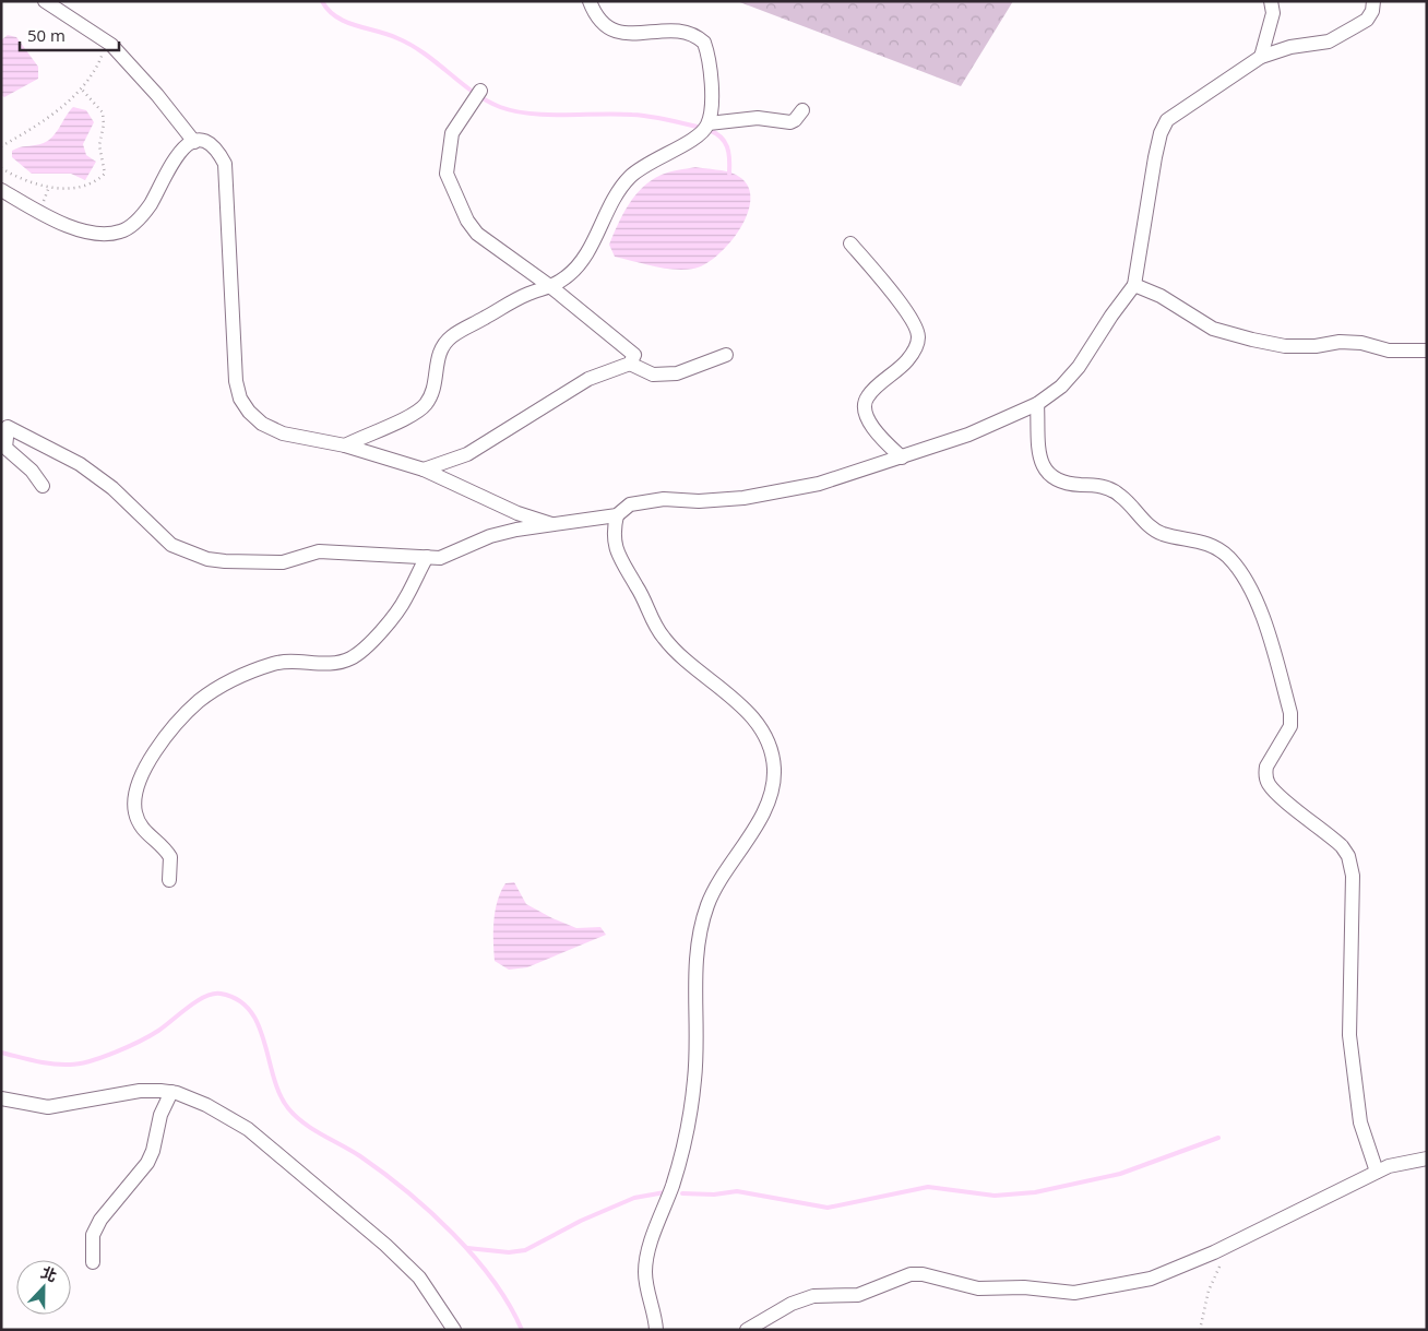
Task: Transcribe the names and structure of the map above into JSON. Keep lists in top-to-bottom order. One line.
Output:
{"scale_bar":"50 m","north":"top"}
